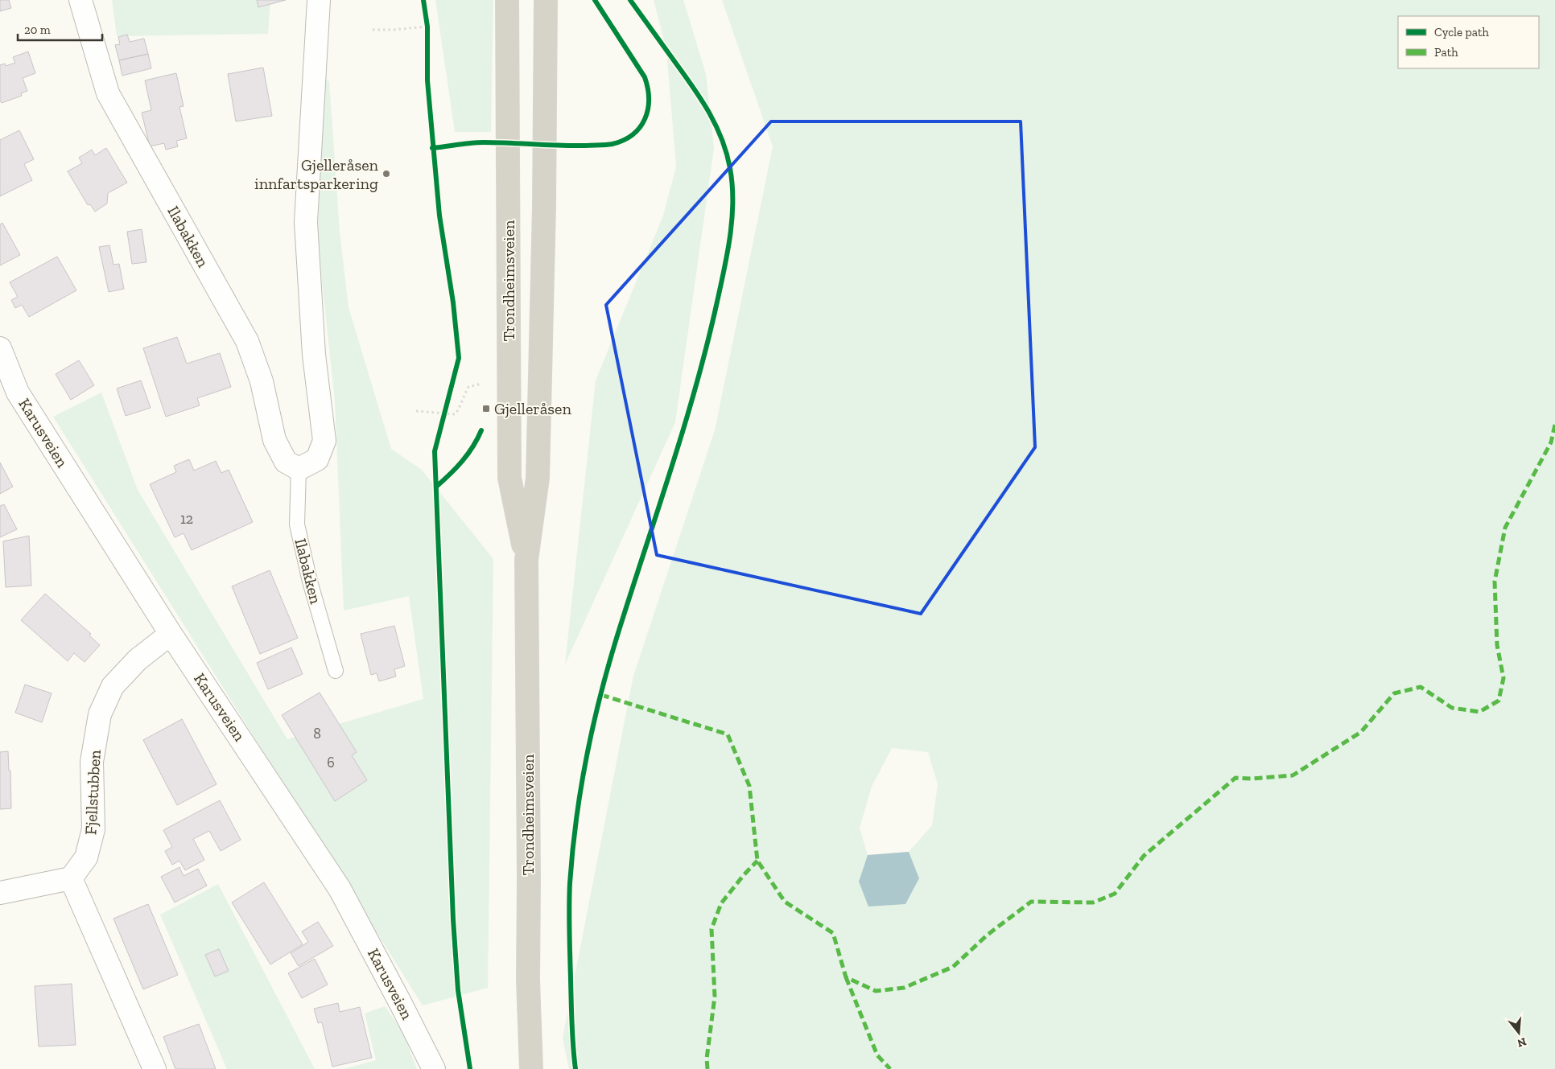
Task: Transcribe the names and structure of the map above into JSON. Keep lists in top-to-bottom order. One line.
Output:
{"streets":{"highway":["Trondheimsveien"],"street":["Ilabakken","Karusveien","Fjellstubben"]},"crossings":[["Karusveien","Fjellstubben"]],"places":{"other":["Gjelleråsen innfartsparkering"],"transit":["Gjelleråsen"]},"house_numbers":["12","8","6"],"legend":["Cycle path","Path"],"scale_bar":"20 m","north":"bottom"}
